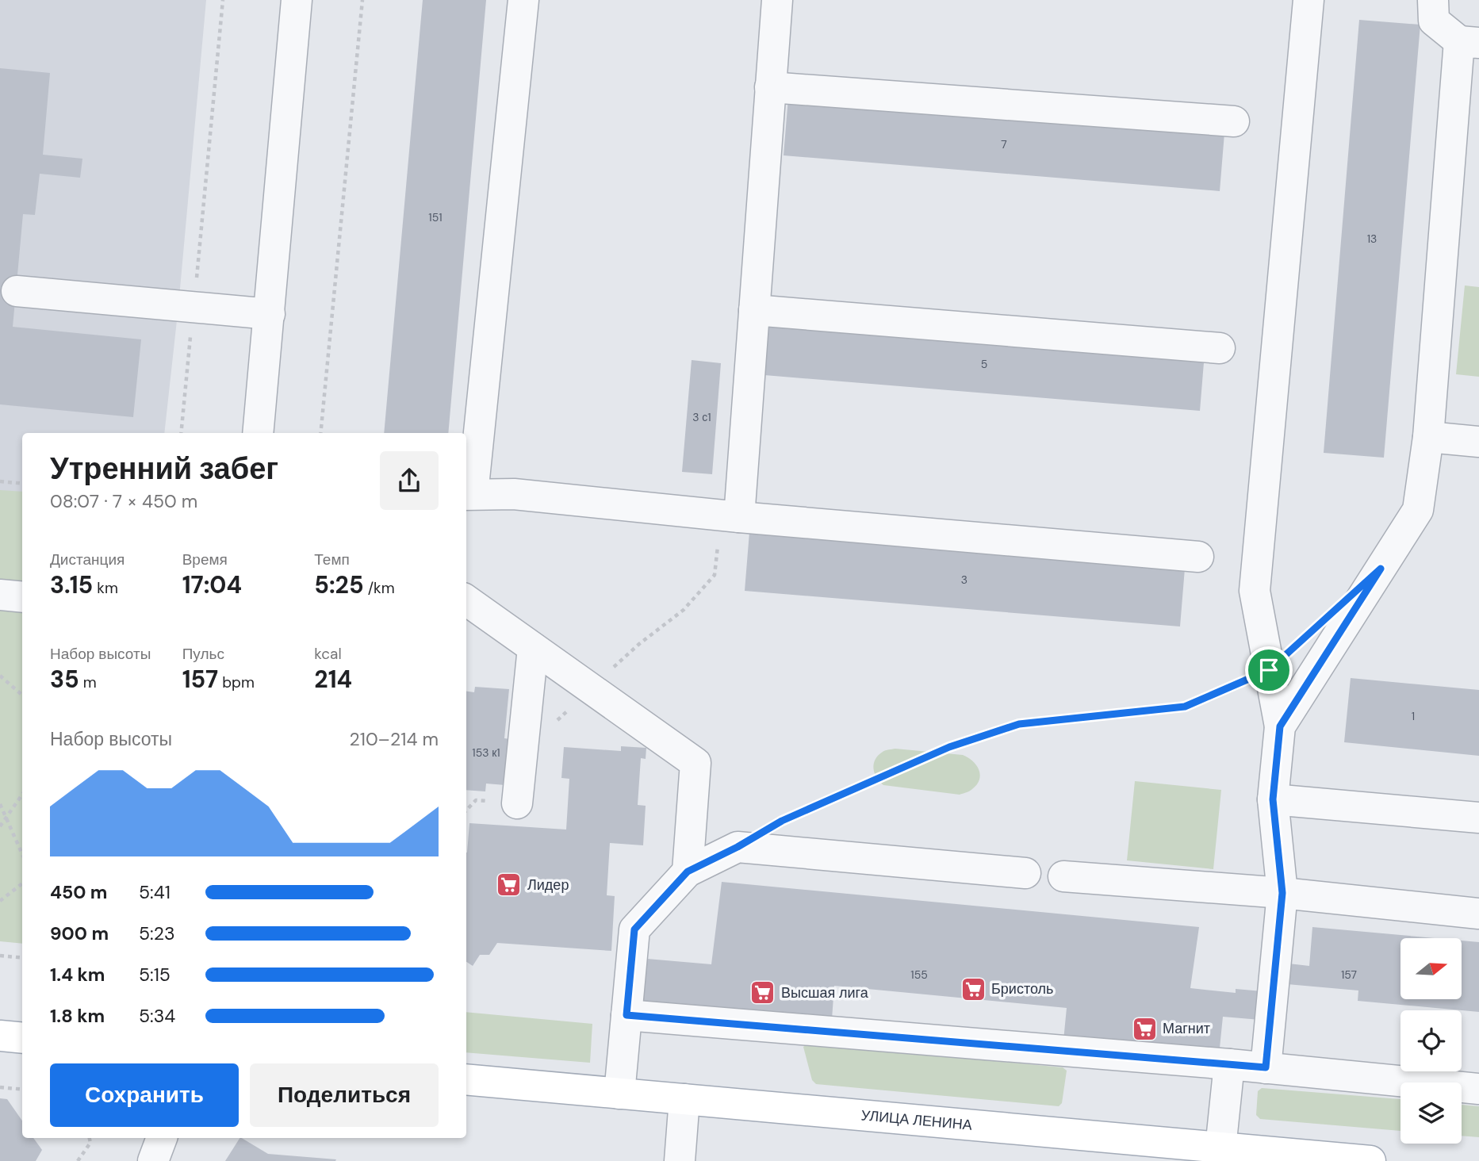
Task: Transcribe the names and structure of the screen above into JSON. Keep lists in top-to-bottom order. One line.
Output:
{"streets":{"main road":["УЛИЦА ЛЕНИНА"]},"places":{"supermarket":["Лидер","Бристоль","Высшая лига","Магнит"]},"house_numbers":["7","151","13","5","3 с1","3","1","153 к1","155","157"],"north":"right","page":{"heading":["Утренний забег","08:07 · 7 × 450 m"],"stats":[["Дистанция","3.15 km"],["Время","17:04"],["Темп","5:25 /km"],["Набор высоты","35 m"],["Пульс","157 bpm"],["kcal","214"]],"chart":["Набор высоты","210–214 m"],"list":[{"name":"450 m","note":"5:41"},{"name":"900 m","note":"5:23"},{"name":"1.4 km","note":"5:15"},{"name":"1.8 km","note":"5:34"}],"buttons":["Сохранить","Поделиться"]}}
